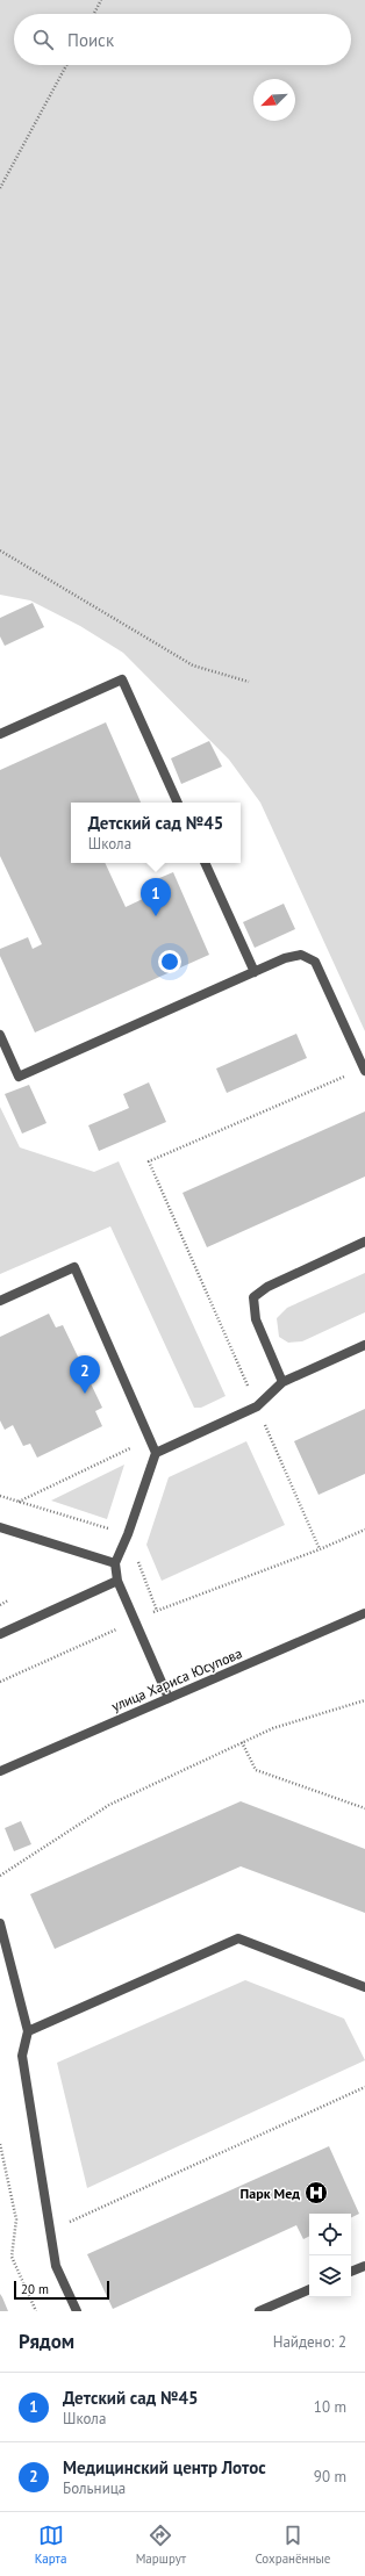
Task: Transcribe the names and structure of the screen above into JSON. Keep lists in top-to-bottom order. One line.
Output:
{"streets":{"street":["улица Хариса Юсупова"]},"places":{"hospital":["Парк Мед"]},"scale_bar":"20 m","north":"bottom left","page":{"search":"Поиск","popup":["Детский сад №45","Школа"],"pins":["1","2"],"scale":"20 m","heading":["Рядом","Найдено: 2"],"list":[{"mark":"1","name":"Детский сад №45","note":"Школа","value":"10 m"},{"mark":"2","name":"Медицинский центр Лотос","note":"Больница","value":"90 m"}],"nav":["Карта","Маршрут","Сохранённые"]}}
